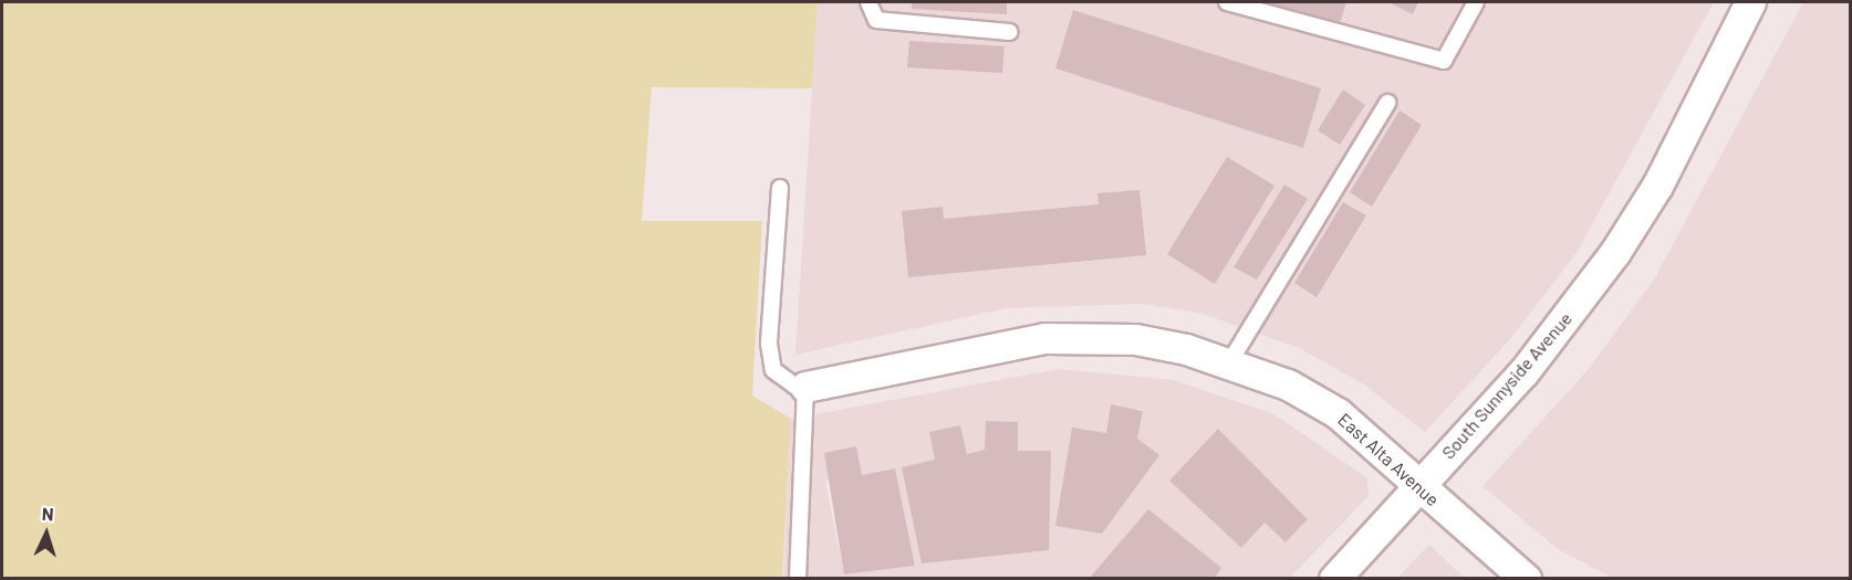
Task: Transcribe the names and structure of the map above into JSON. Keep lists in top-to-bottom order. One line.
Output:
{"streets":{"street":["South Sunnyside Avenue","East Alta Avenue"]},"crossings":[["South Sunnyside Avenue","East Alta Avenue"]],"north":"top"}
